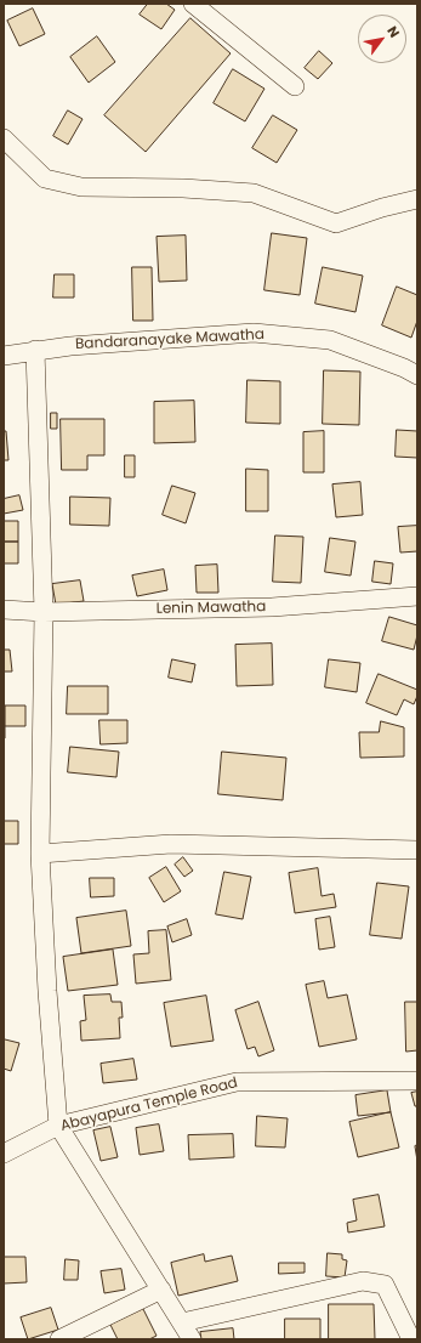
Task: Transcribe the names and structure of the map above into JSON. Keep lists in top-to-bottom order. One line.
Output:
{"streets":{"street":["Bandaranayake Mawatha","Lenin Mawatha","Abayapura Temple Road"]},"north":"top right"}
